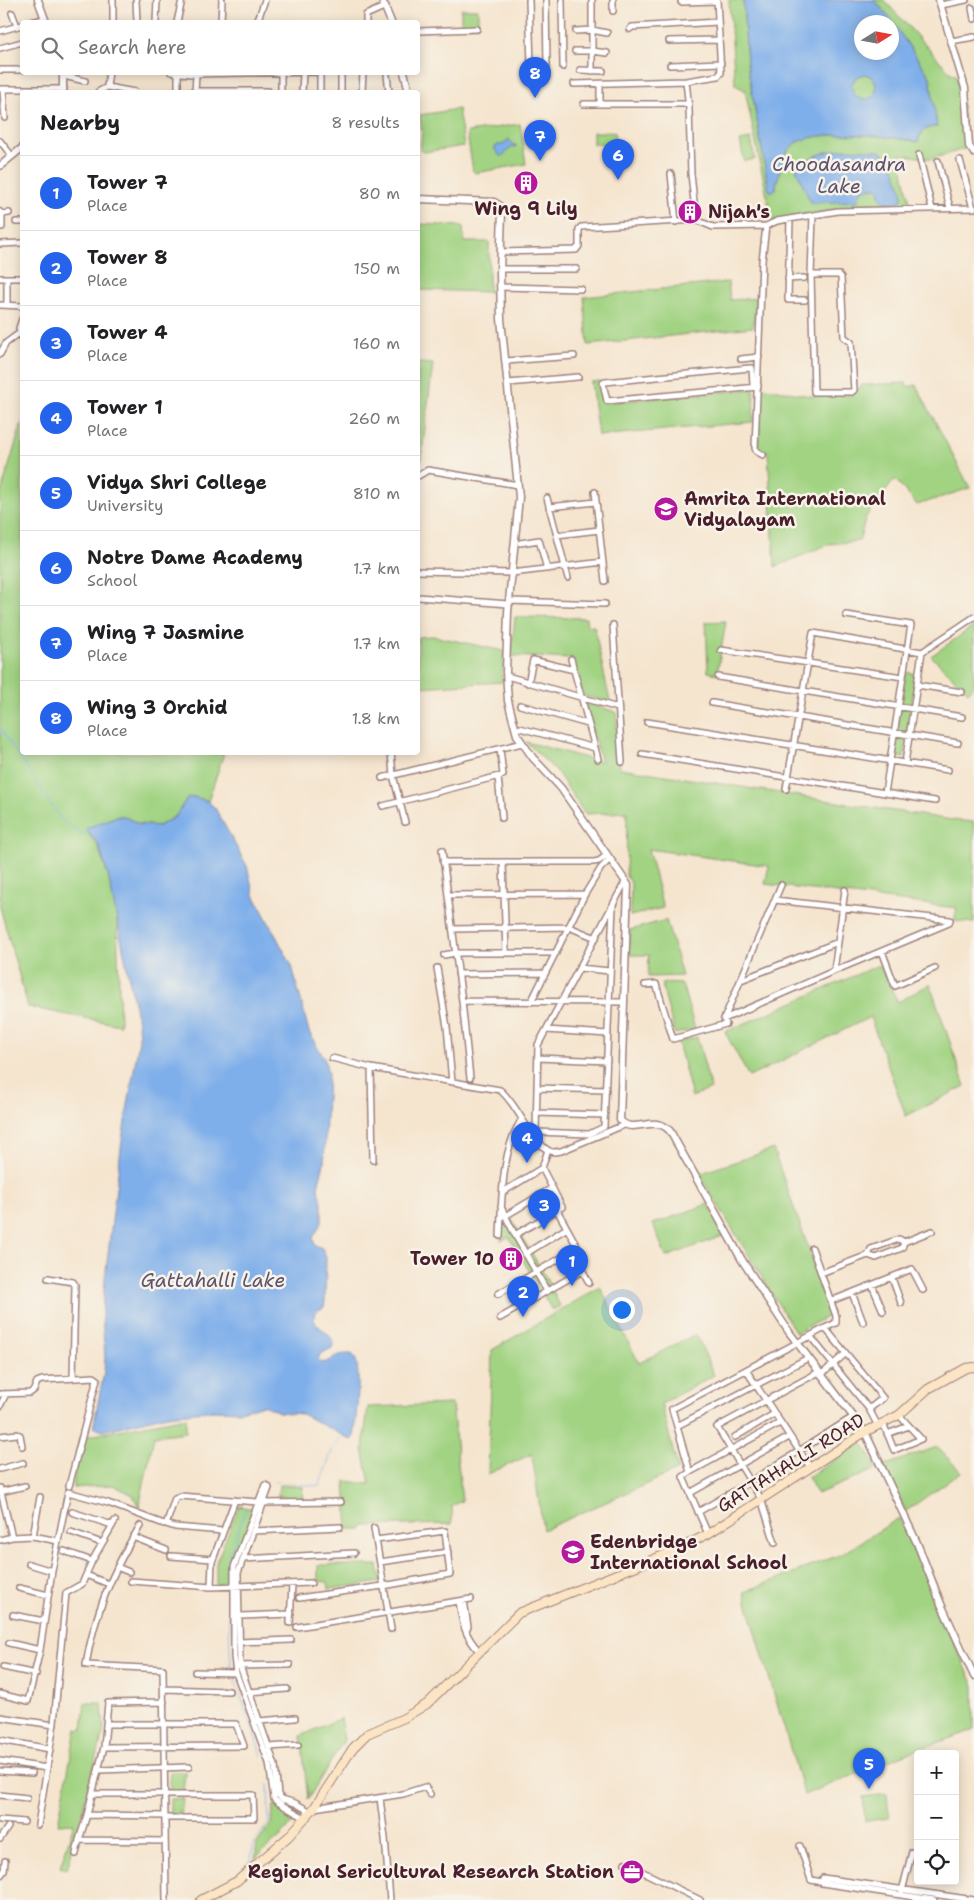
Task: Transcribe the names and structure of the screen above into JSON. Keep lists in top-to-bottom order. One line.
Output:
{"streets":{"main road":["GATTAHALLI ROAD"]},"water":["Choodasandra Lake","Gattahalli Lake"],"places":{"building":["Wing 9 Lily","Nijah's","Tower 10"],"school or university":["Amrita International Vidyalayam","Edenbridge International School"],"office":["Regional Sericultural Research Station"]},"north":"right","page":{"search":"Search here","pins":["8","7","6","4","3","1","2","5"],"heading":["Nearby","8 results"],"list":[{"mark":"1","name":"Tower 7","note":"Place","value":"80 m"},{"mark":"2","name":"Tower 8","note":"Place","value":"150 m"},{"mark":"3","name":"Tower 4","note":"Place","value":"160 m"},{"mark":"4","name":"Tower 1","note":"Place","value":"260 m"},{"mark":"5","name":"Vidya Shri College","note":"University","value":"810 m"},{"mark":"6","name":"Notre Dame Academy","note":"School","value":"1.7 km"},{"mark":"7","name":"Wing 7 Jasmine","note":"Place","value":"1.7 km"},{"mark":"8","name":"Wing 3 Orchid","note":"Place","value":"1.8 km"}],"map_buttons":["+","−"]}}
